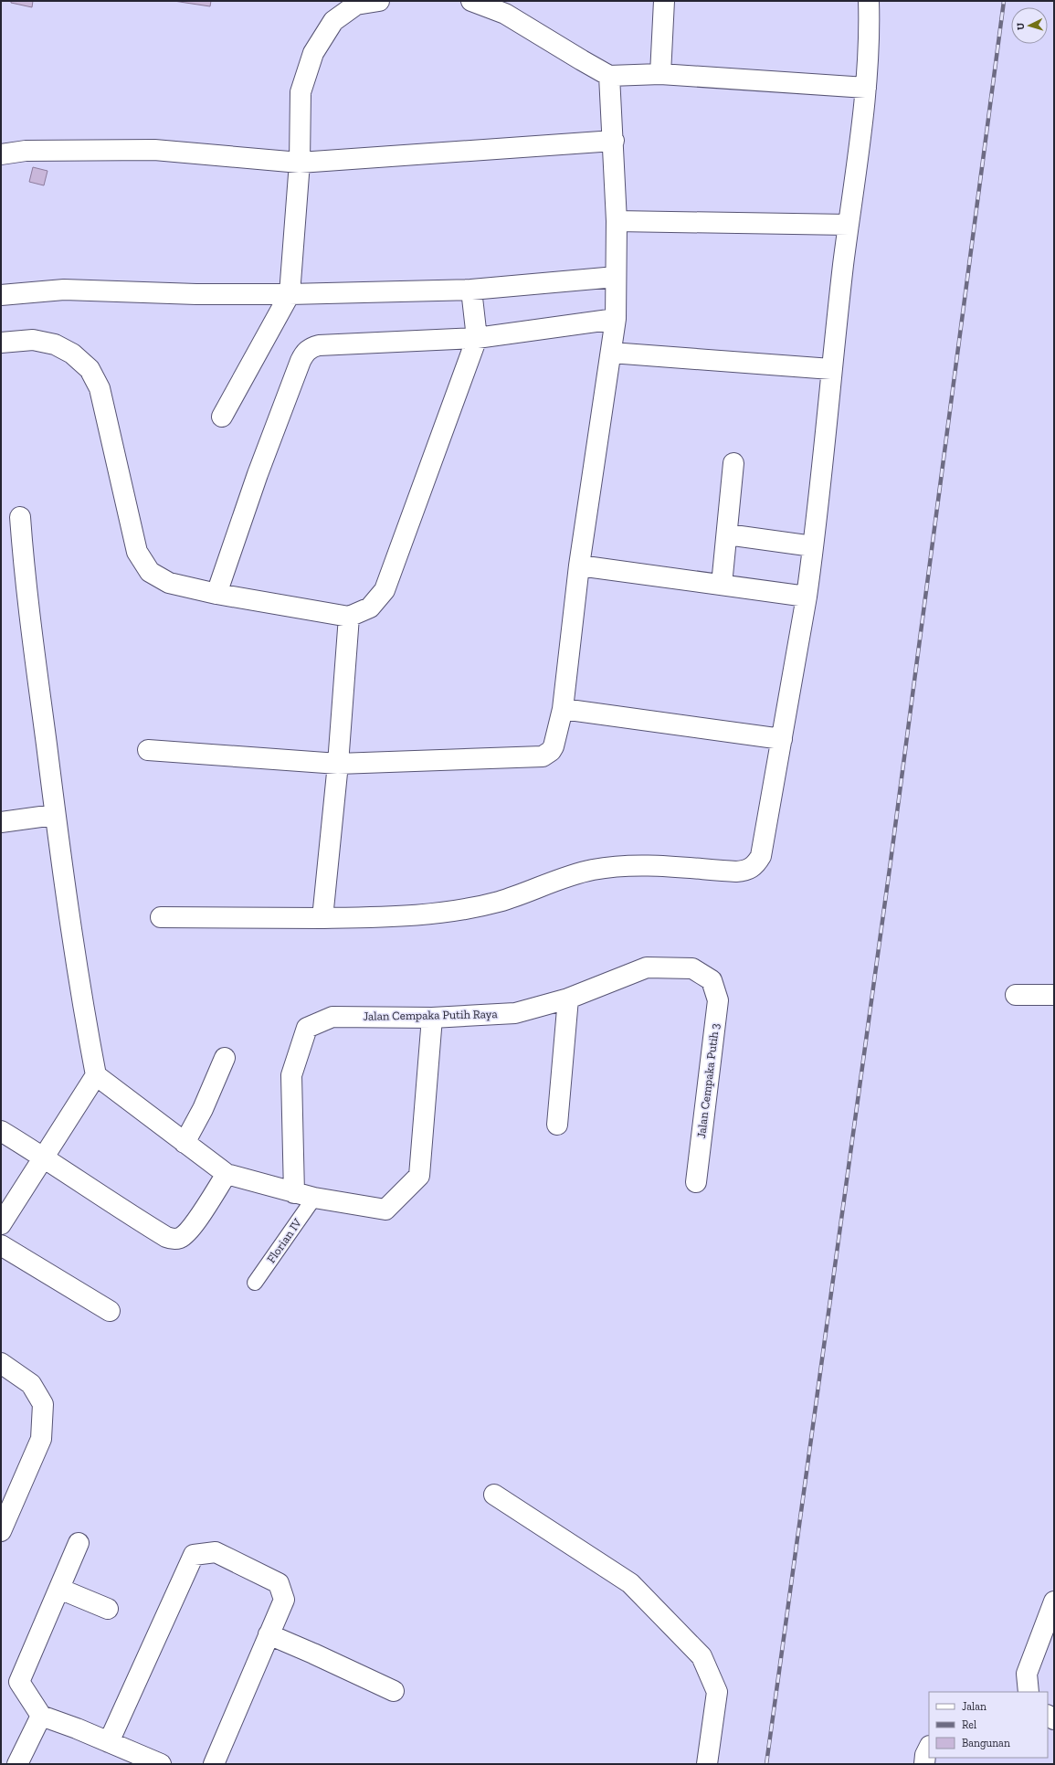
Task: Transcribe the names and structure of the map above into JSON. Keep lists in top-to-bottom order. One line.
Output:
{"streets":{"street":["Jalan Cempaka Putih Raya","Jalan Cempaka Putih 3"],"lane":["Florian IV"]},"crossings":[["Jalan Cempaka Putih Raya","Jalan Cempaka Putih 3"]],"legend":["Jalan","Rel","Bangunan"],"north":"left"}
